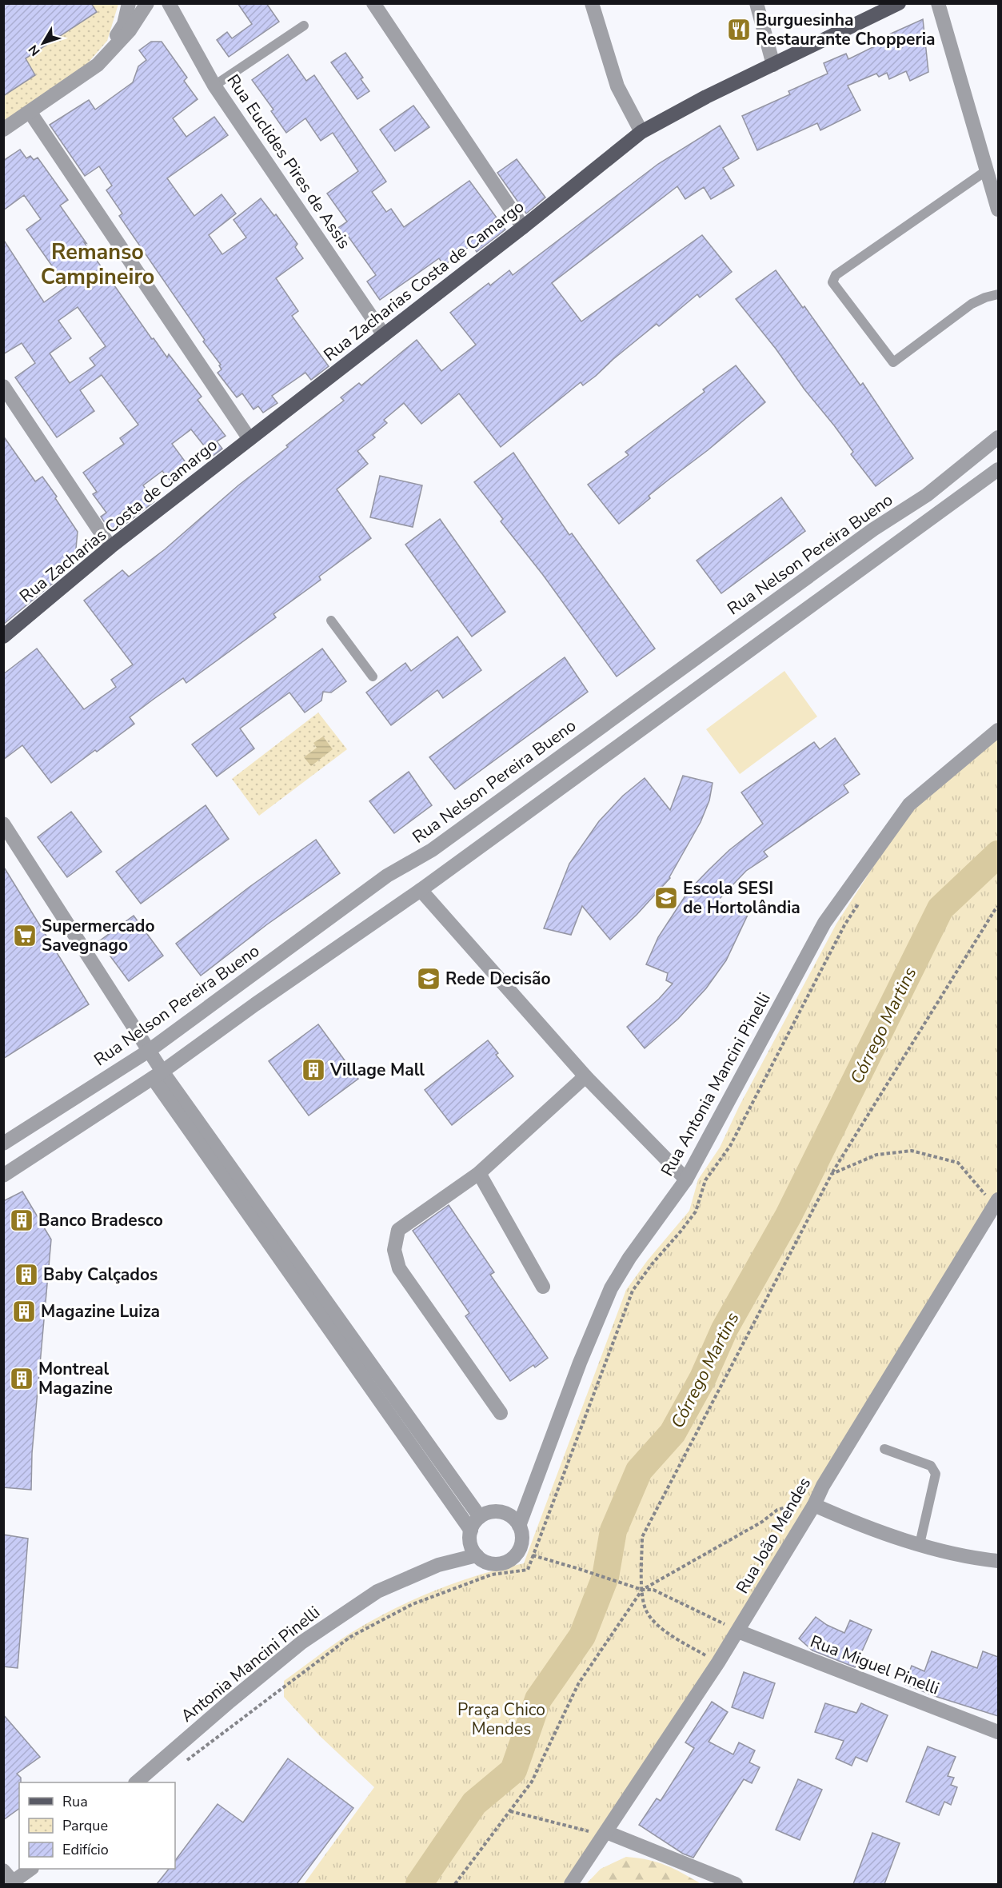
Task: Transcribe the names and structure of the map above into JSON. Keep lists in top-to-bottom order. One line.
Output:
{"streets":{"main road":["Rua Zacharias Costa de Camargo"],"street":["Rua Euclides Pires de Assis","Rua Nelson Pereira Bueno","Rua Antonia Mancini Pinelli","Rua João Mendes","Antonia Mancini Pinelli","Rua Miguel Pinelli"]},"crossings":[["Rua Euclides Pires de Assis","Rua Zacharias Costa de Camargo"],["Rua Antonia Mancini Pinelli","Antonia Mancini Pinelli"],["Rua João Mendes","Rua Miguel Pinelli"]],"districts":["Remanso Campineiro"],"water":["Córrego Martins"],"parks":["Praça Chico Mendes"],"places":{"restaurant":["Burguesinha Restaurante Chopperia"],"school or university":["Escola SESI de Hortolândia","Rede Decisão"],"supermarket":["Supermercado Savegnago"],"building":["Village Mall","Banco Bradesco","Baby Calçados","Magazine Luiza","Montreal Magazine"]},"legend":["Rua","Parque","Edifício"],"north":"bottom left"}
